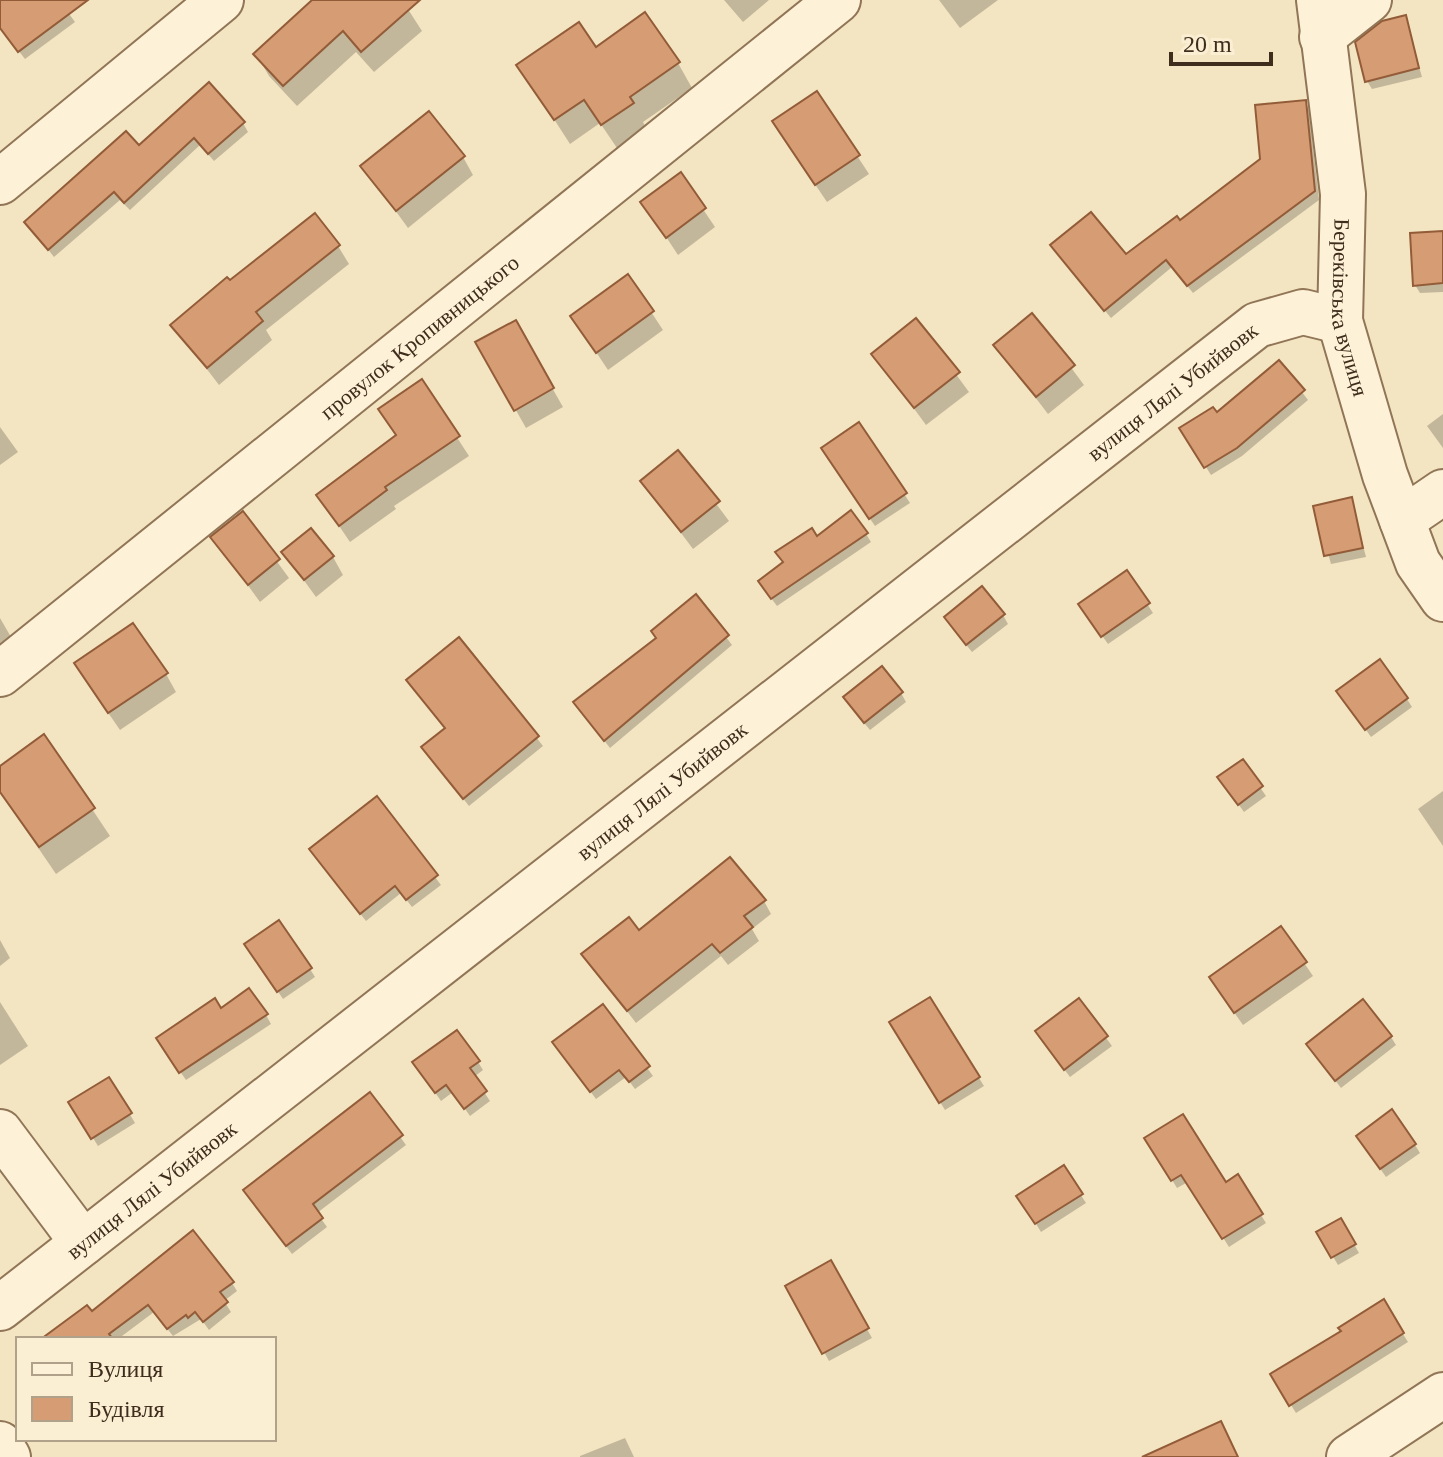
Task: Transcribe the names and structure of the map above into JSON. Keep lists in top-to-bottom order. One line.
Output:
{"streets":{"street":["Береківська вулиця","провулок Кропивницького","вулиця Лялі Убийвовк"]},"crossings":[["Береківська вулиця","вулиця Лялі Убийвовк"]],"legend":["Вулиця","Будівля"],"scale_bar":"20 m"}
